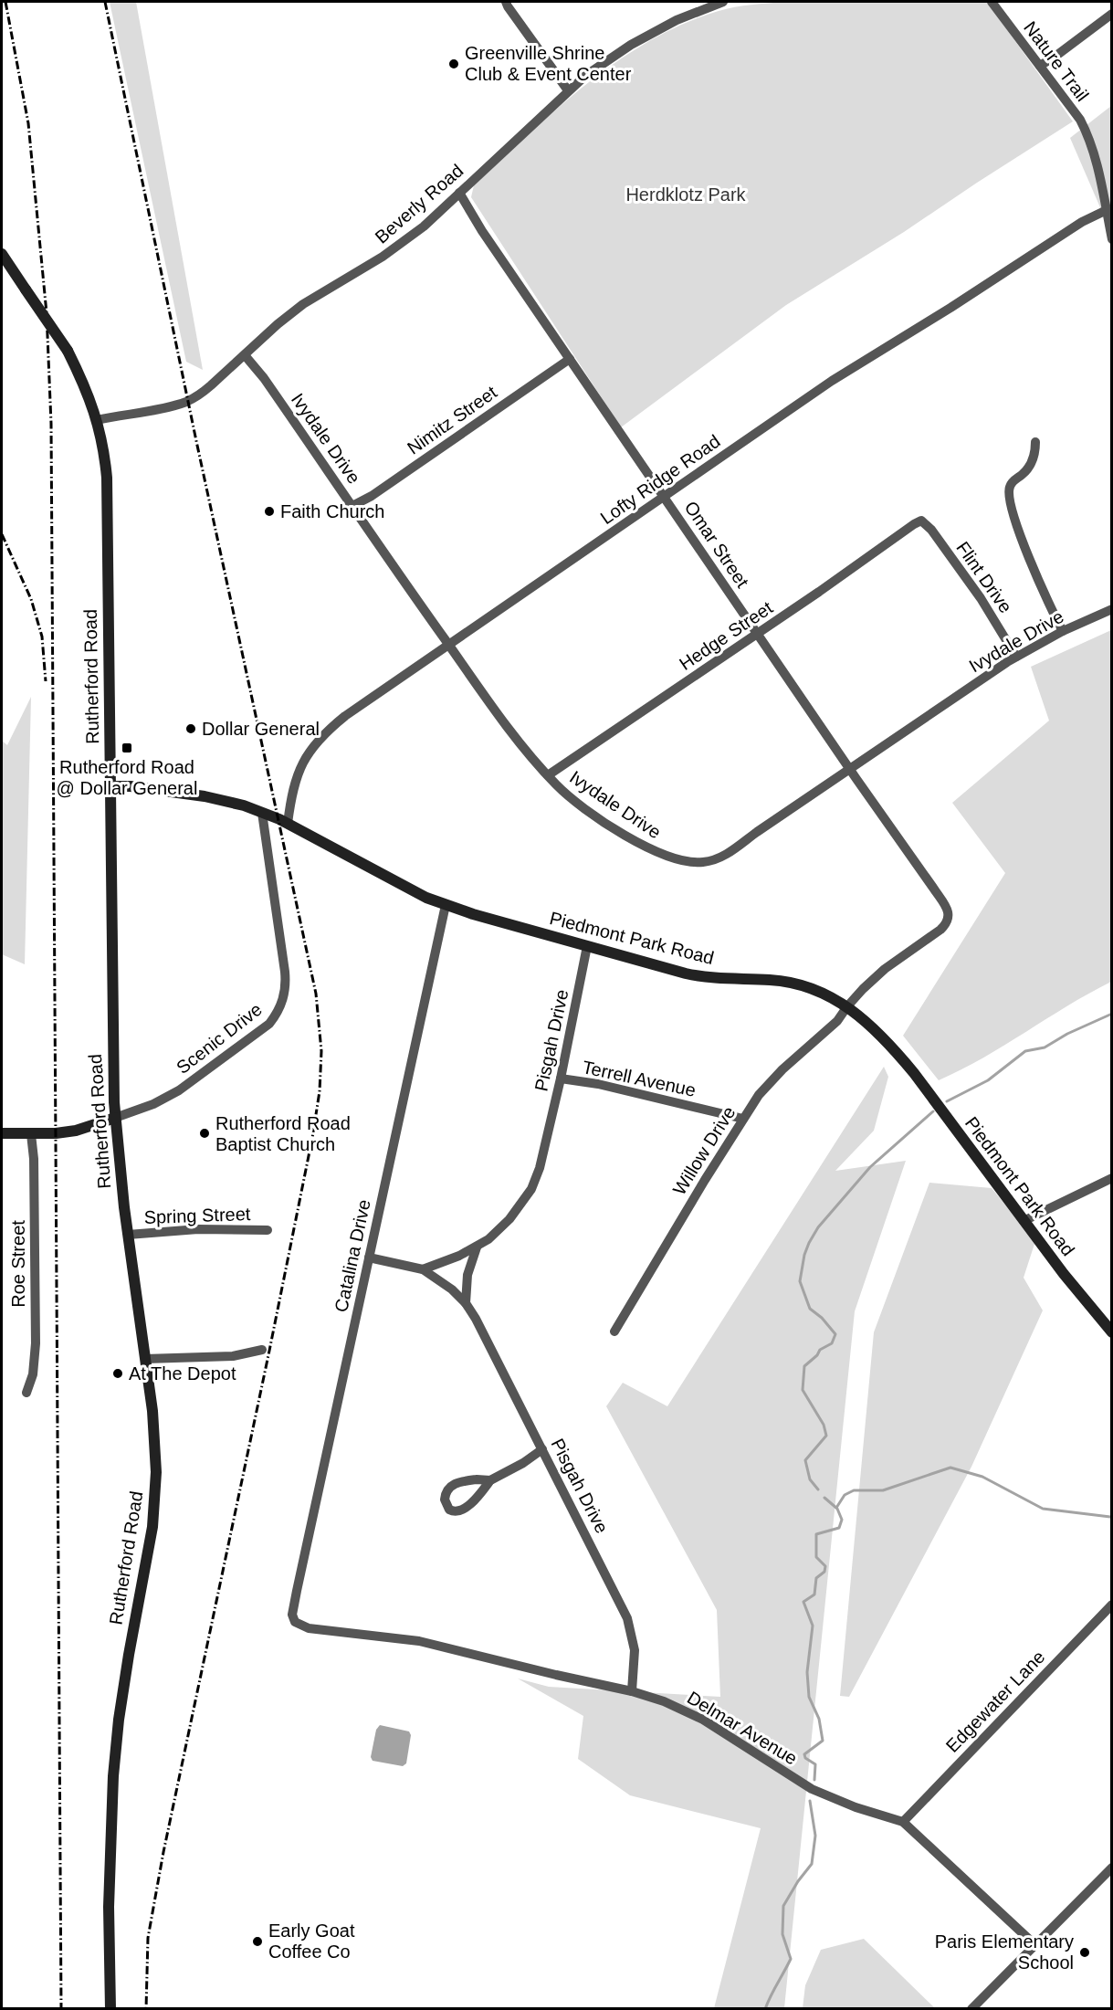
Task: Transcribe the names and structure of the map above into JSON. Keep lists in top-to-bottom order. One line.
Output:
{"streets":{"street":["Nature Trail","Beverly Road","Nimitz Street","Ivydale Drive","Lofty Ridge Road","Omar Street","Flint Drive","Hedge Street","Rutherford Road","Piedmont Park Road","Scenic Drive","Pisgah Drive","Terrell Avenue","Willow Drive","Spring Street","Catalina Drive","Roe Street","Edgewater Lane","Delmar Avenue"]},"crossings":[["Nature Trail","Lofty Ridge Road"],["Beverly Road","Ivydale Drive"],["Beverly Road","Omar Street"],["Beverly Road","Rutherford Road"],["Nimitz Street","Ivydale Drive"],["Nimitz Street","Omar Street"],["Ivydale Drive","Lofty Ridge Road"],["Ivydale Drive","Omar Street"],["Ivydale Drive","Flint Drive"],["Ivydale Drive","Hedge Street"],["Lofty Ridge Road","Omar Street"],["Lofty Ridge Road","Piedmont Park Road"],["Omar Street","Hedge Street"],["Omar Street","Willow Drive"],["Flint Drive","Hedge Street"],["Rutherford Road","Piedmont Park Road"],["Rutherford Road","Scenic Drive"],["Rutherford Road","Spring Street"],["Piedmont Park Road","Scenic Drive"],["Piedmont Park Road","Pisgah Drive"],["Piedmont Park Road","Willow Drive"],["Piedmont Park Road","Catalina Drive"],["Pisgah Drive","Terrell Avenue"],["Pisgah Drive","Catalina Drive"],["Pisgah Drive","Delmar Avenue"],["Terrell Avenue","Willow Drive"],["Catalina Drive","Delmar Avenue"],["Edgewater Lane","Delmar Avenue"]],"parks":["Herdklotz Park"],"places":{"other":["Greenville Shrine Club & Event Center","Faith Church","Dollar General","Rutherford Road Baptist Church","At The Depot","Early Goat Coffee Co","Paris Elementary School"],"transit":["Rutherford Road @ Dollar General"]}}
